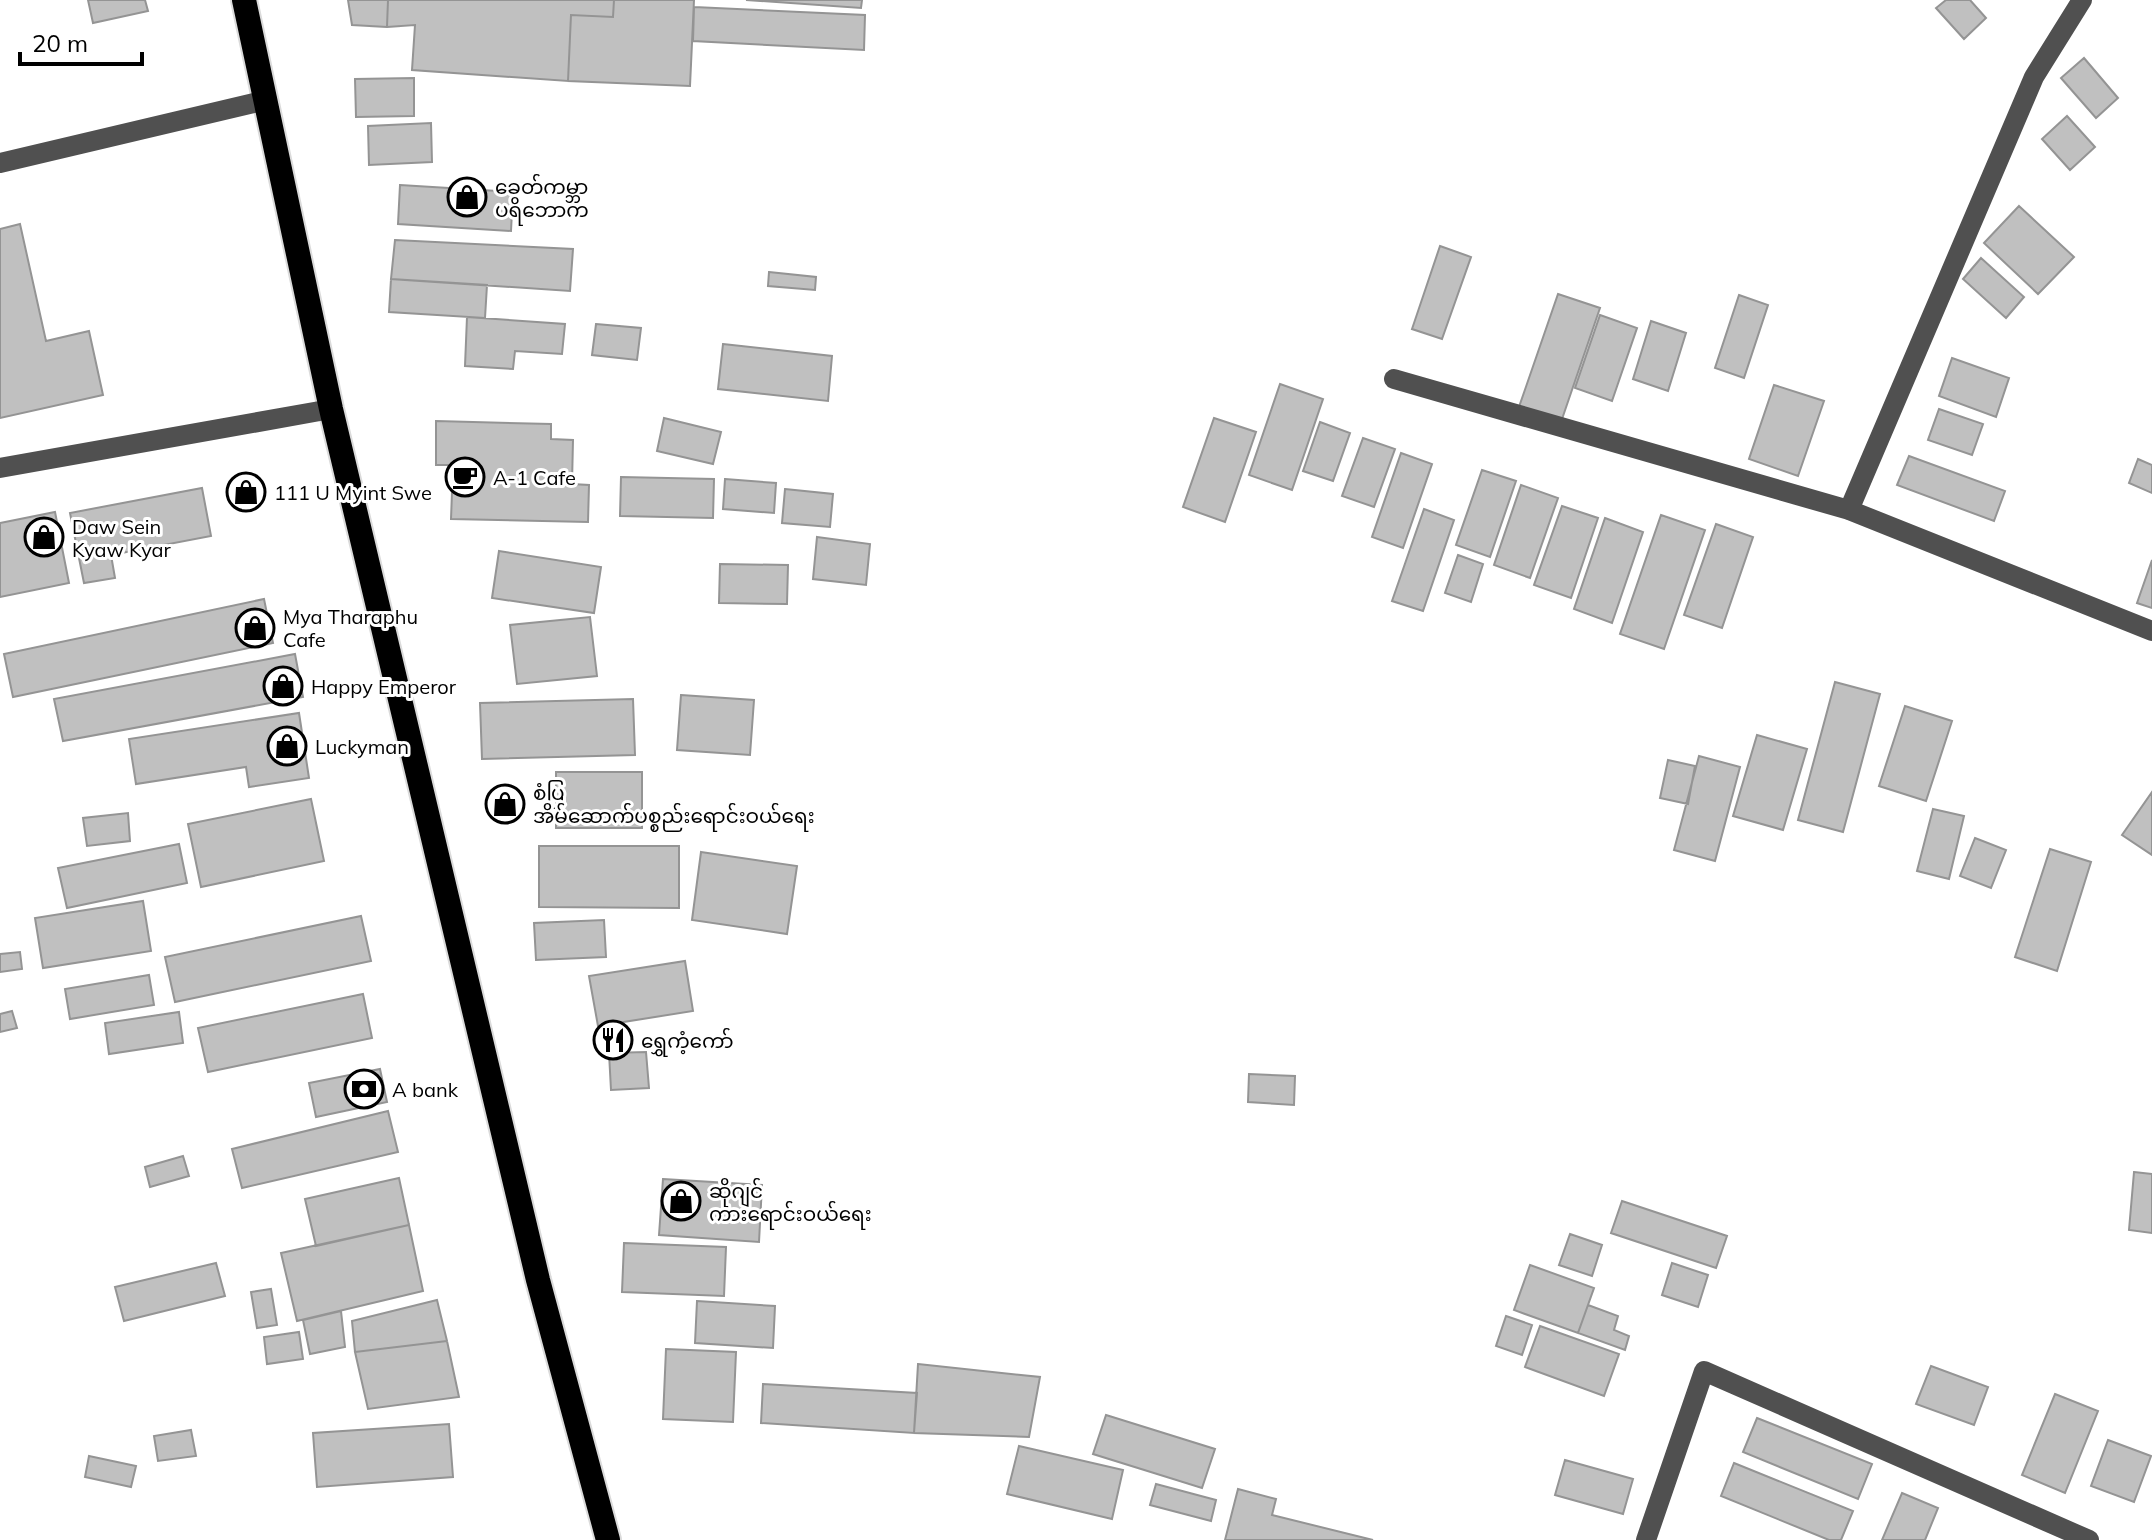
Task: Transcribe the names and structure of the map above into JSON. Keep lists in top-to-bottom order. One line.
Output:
{"places":{"shop":["ခေတ်ကမ္ဘာ ပရိဘောက","111 U Myint Swe","Daw Sein Kyaw Kyar","Mya Tharaphu Cafe","Happy Emperor","Luckyman","စံပြ အိမ်ဆောက်ပစ္စည်းရောင်းဝယ်ရေး","ဆိုဂျင် ကားရောင်းဝယ်ရေး"],"cafe":["A-1 Cafe"],"restaurant":["ရွှေကံ့ကော်"],"bank":["A bank"]},"scale_bar":"20 m"}
